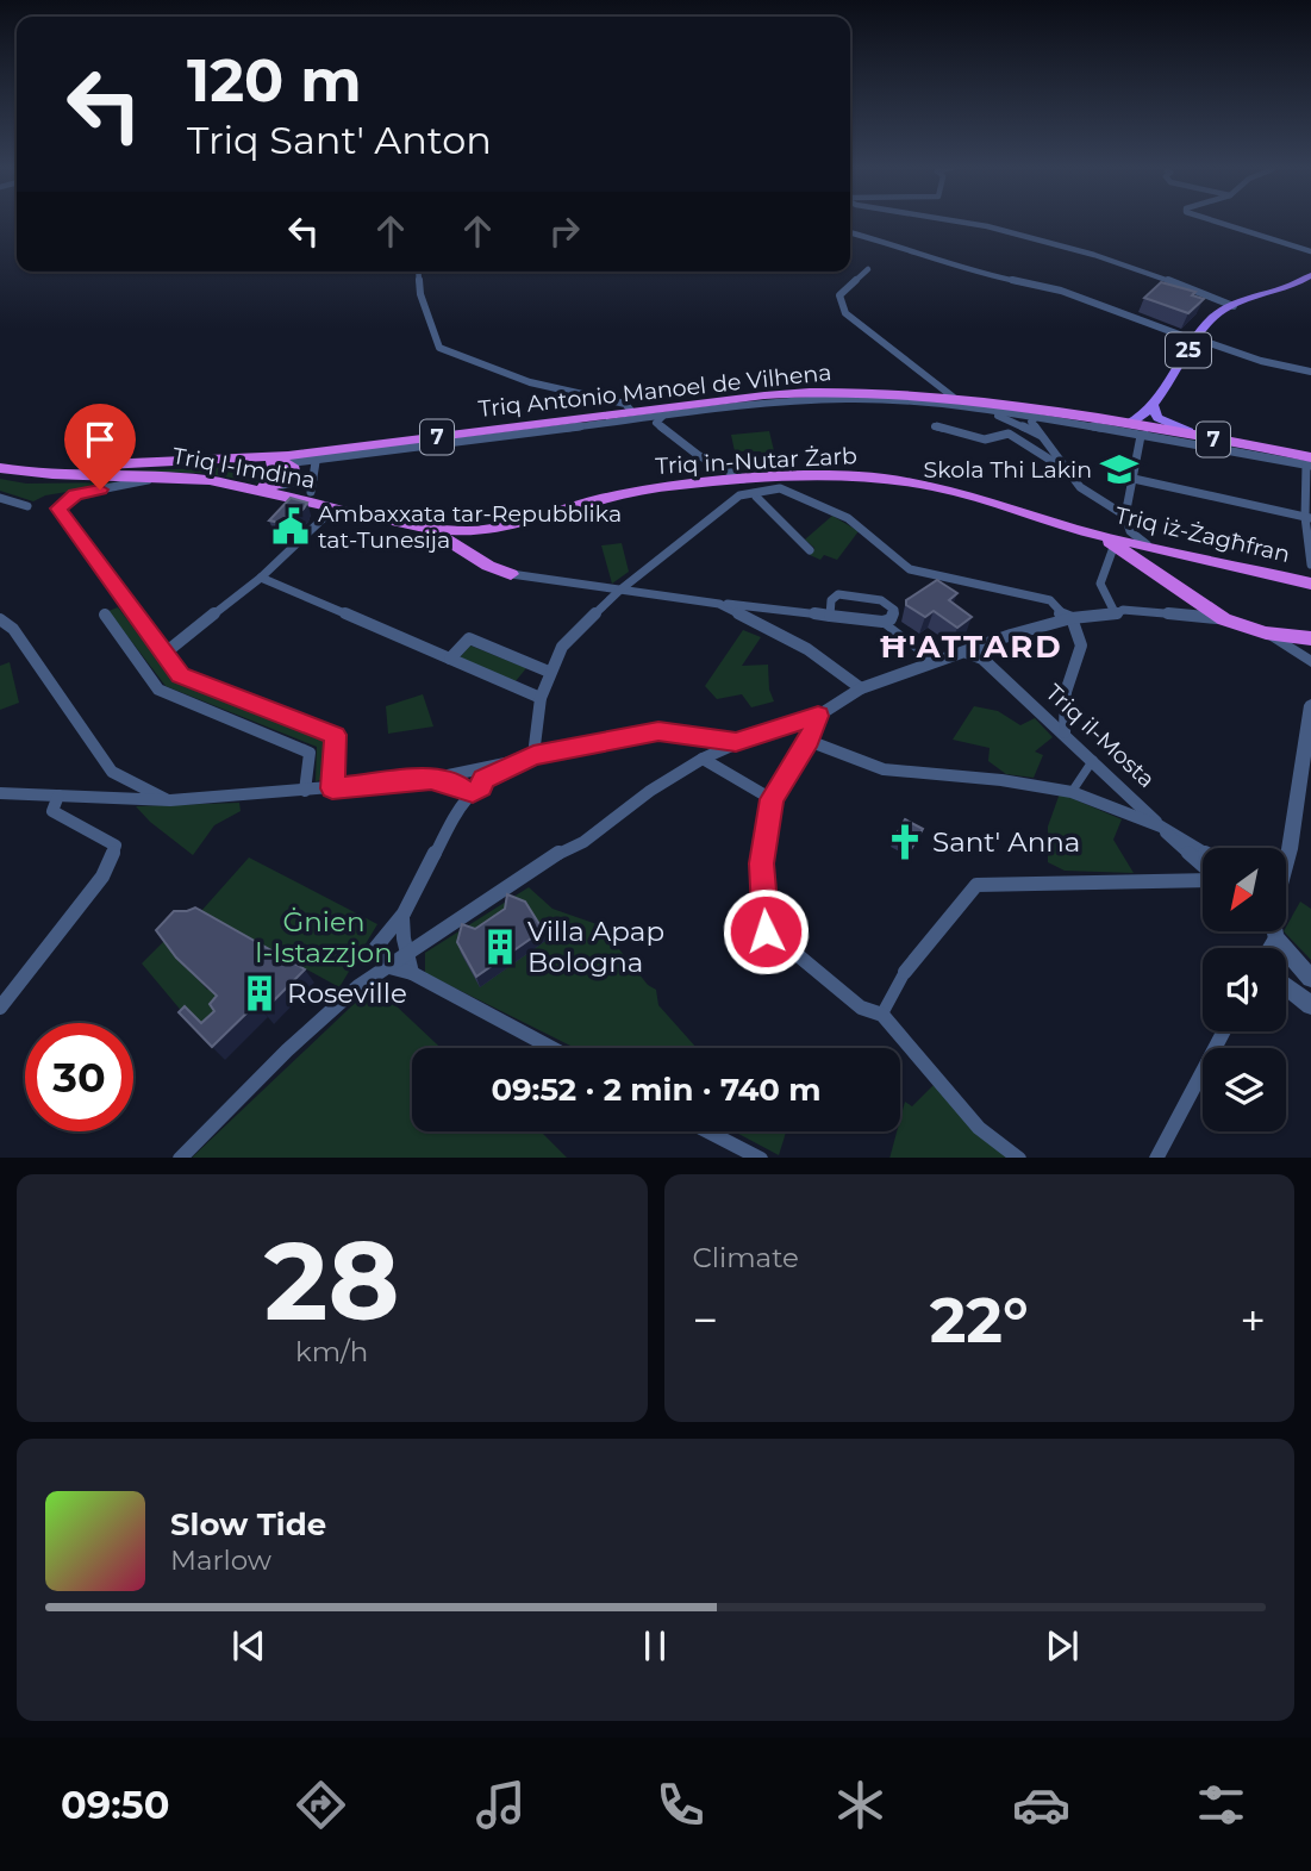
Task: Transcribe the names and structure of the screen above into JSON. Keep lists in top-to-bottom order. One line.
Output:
{"streets":{"highway":["Triq Antonio Manoel de Vilhena","7","Triq in-Nutar Żarb","Triq l-Imdina","Triq iż-Żagħfran"],"main road":["25"],"street":["Triq il-Mosta"]},"crossings":[["25","Triq Antonio Manoel de Vilhena"],["Triq in-Nutar Żarb","Triq l-Imdina"],["Triq in-Nutar Żarb","Triq iż-Żagħfran"]],"districts":["Ħ'ATTARD"],"parks":["Ġnien l-Istazzjon"],"places":{"school or university":["Skola Thi Lakin"],"public building":["Ambaxxata tar-Repubblika tat-Tunesija"],"church":["Sant' Anna"],"building":["Villa Apap Bologna","Roseville"]},"north":"bottom left","page":{"turn":["120 m","Triq Sant' Anton"],"limit":"30","trip":"09:52 · 2 min · 740 m","tile":[["28","km/h"],"Climate"],"heat":["−","22°","+"],"song":["Slow Tide","Marlow"],"tabs":"09:50"}}
